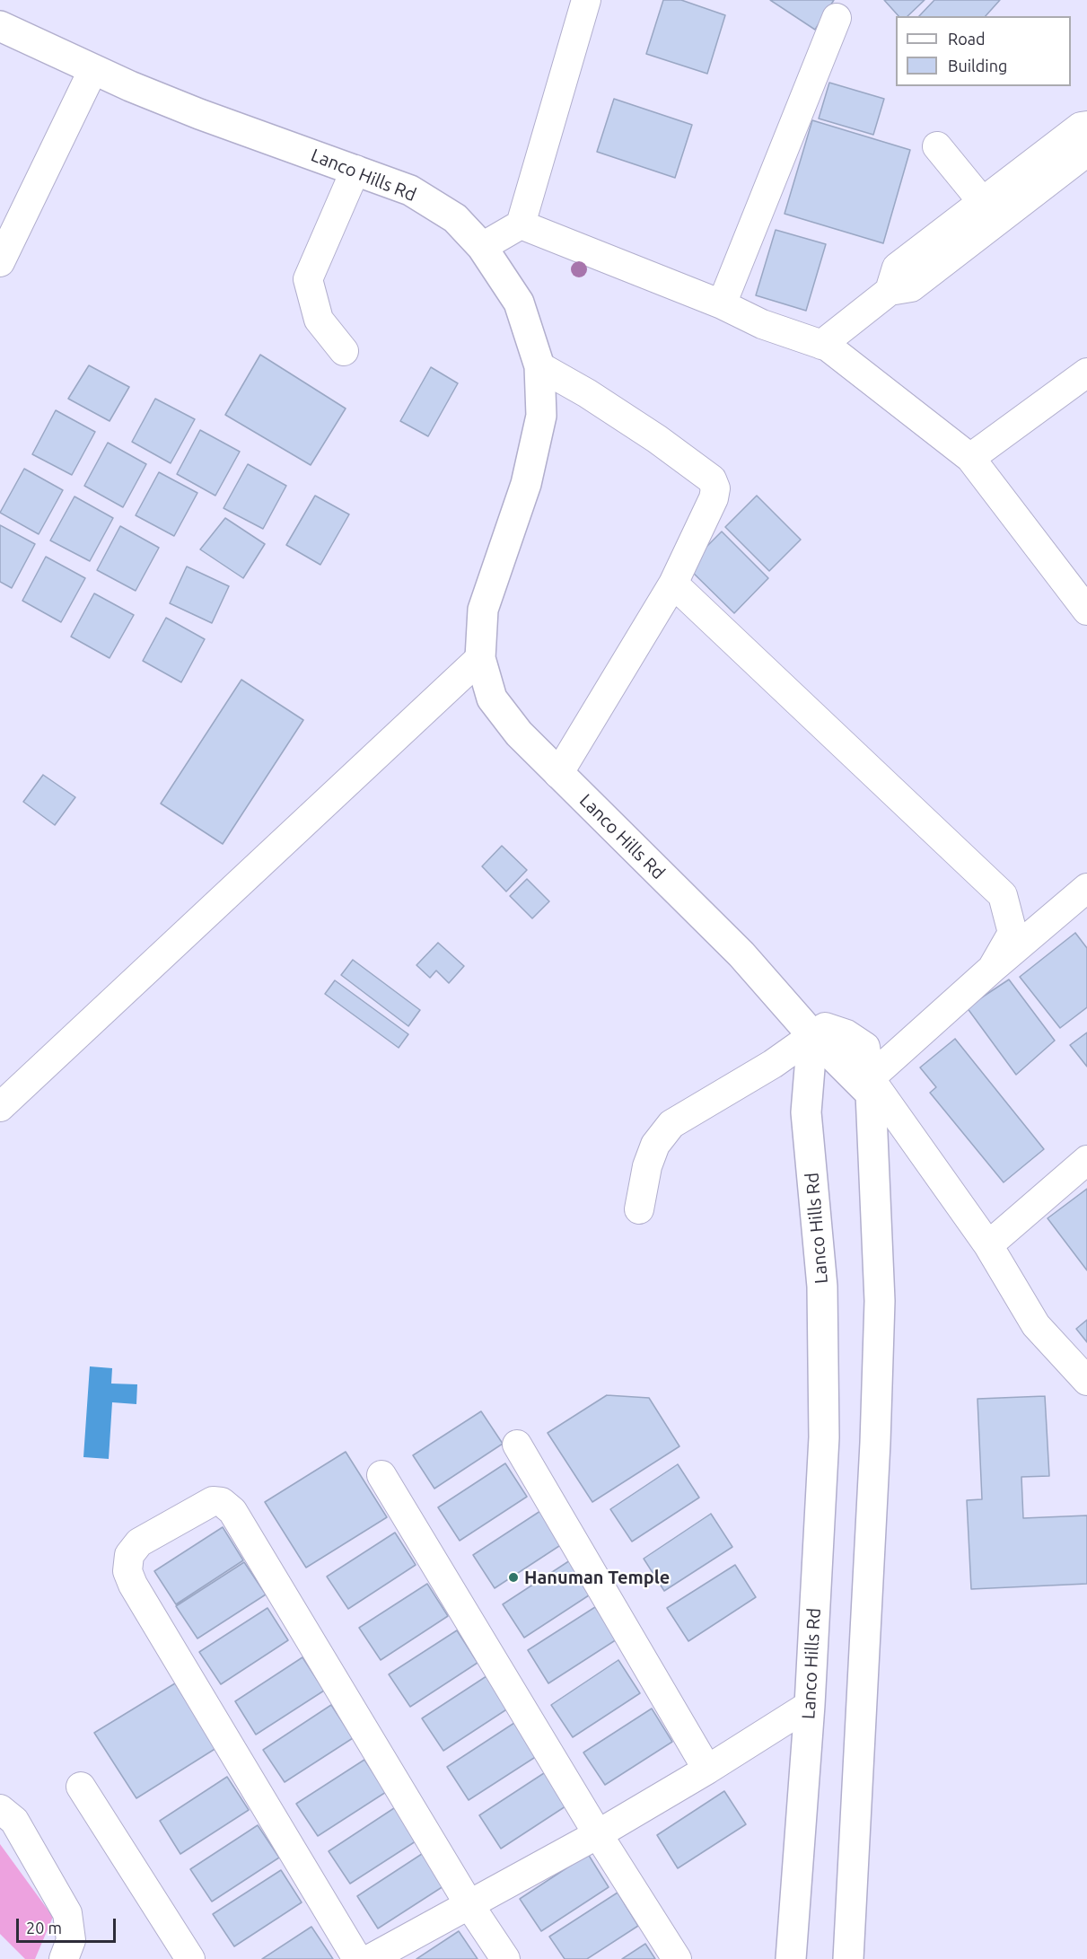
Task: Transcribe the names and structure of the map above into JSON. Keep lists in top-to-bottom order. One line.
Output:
{"streets":{"street":["Lanco Hills Rd"]},"places":["Hanuman Temple"],"legend":["Road","Building"],"scale_bar":"20 m"}
